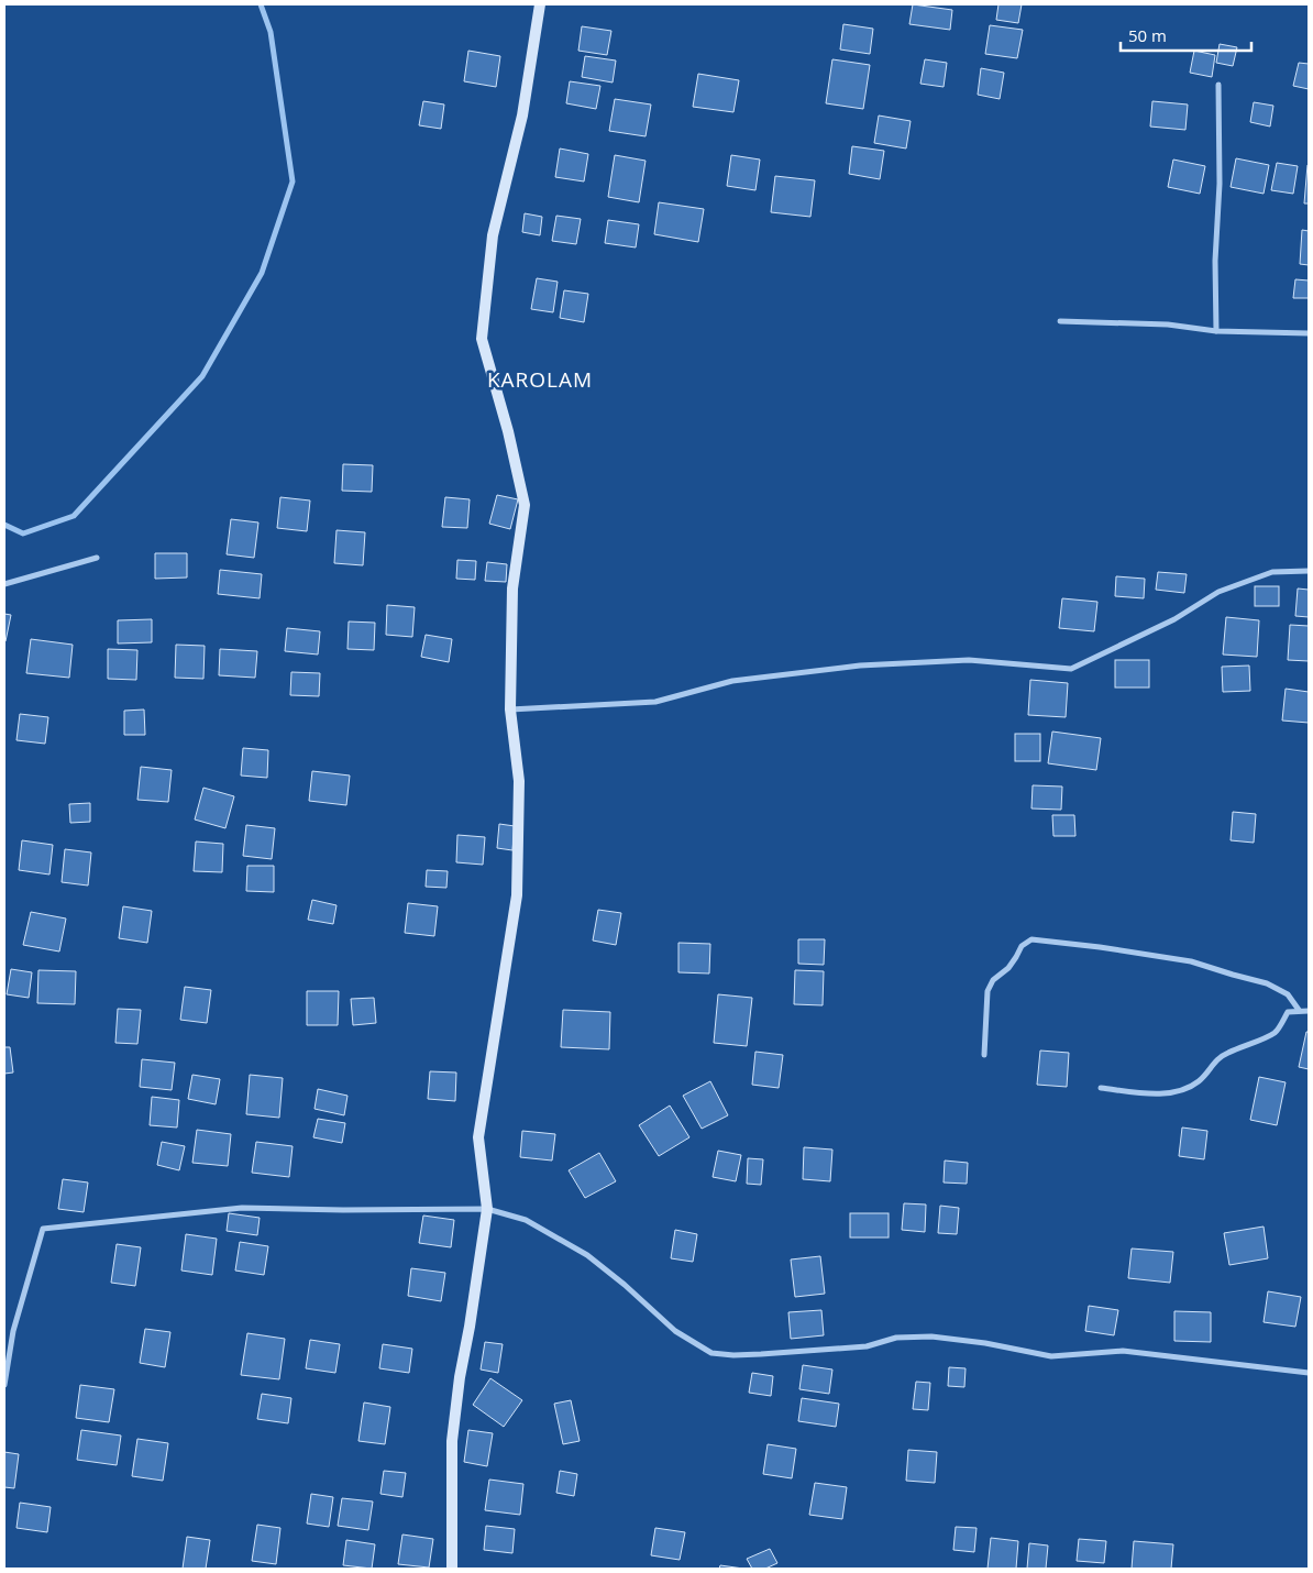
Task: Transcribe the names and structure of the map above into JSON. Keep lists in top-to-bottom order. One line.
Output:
{"districts":["KAROLAM"],"scale_bar":"50 m"}
